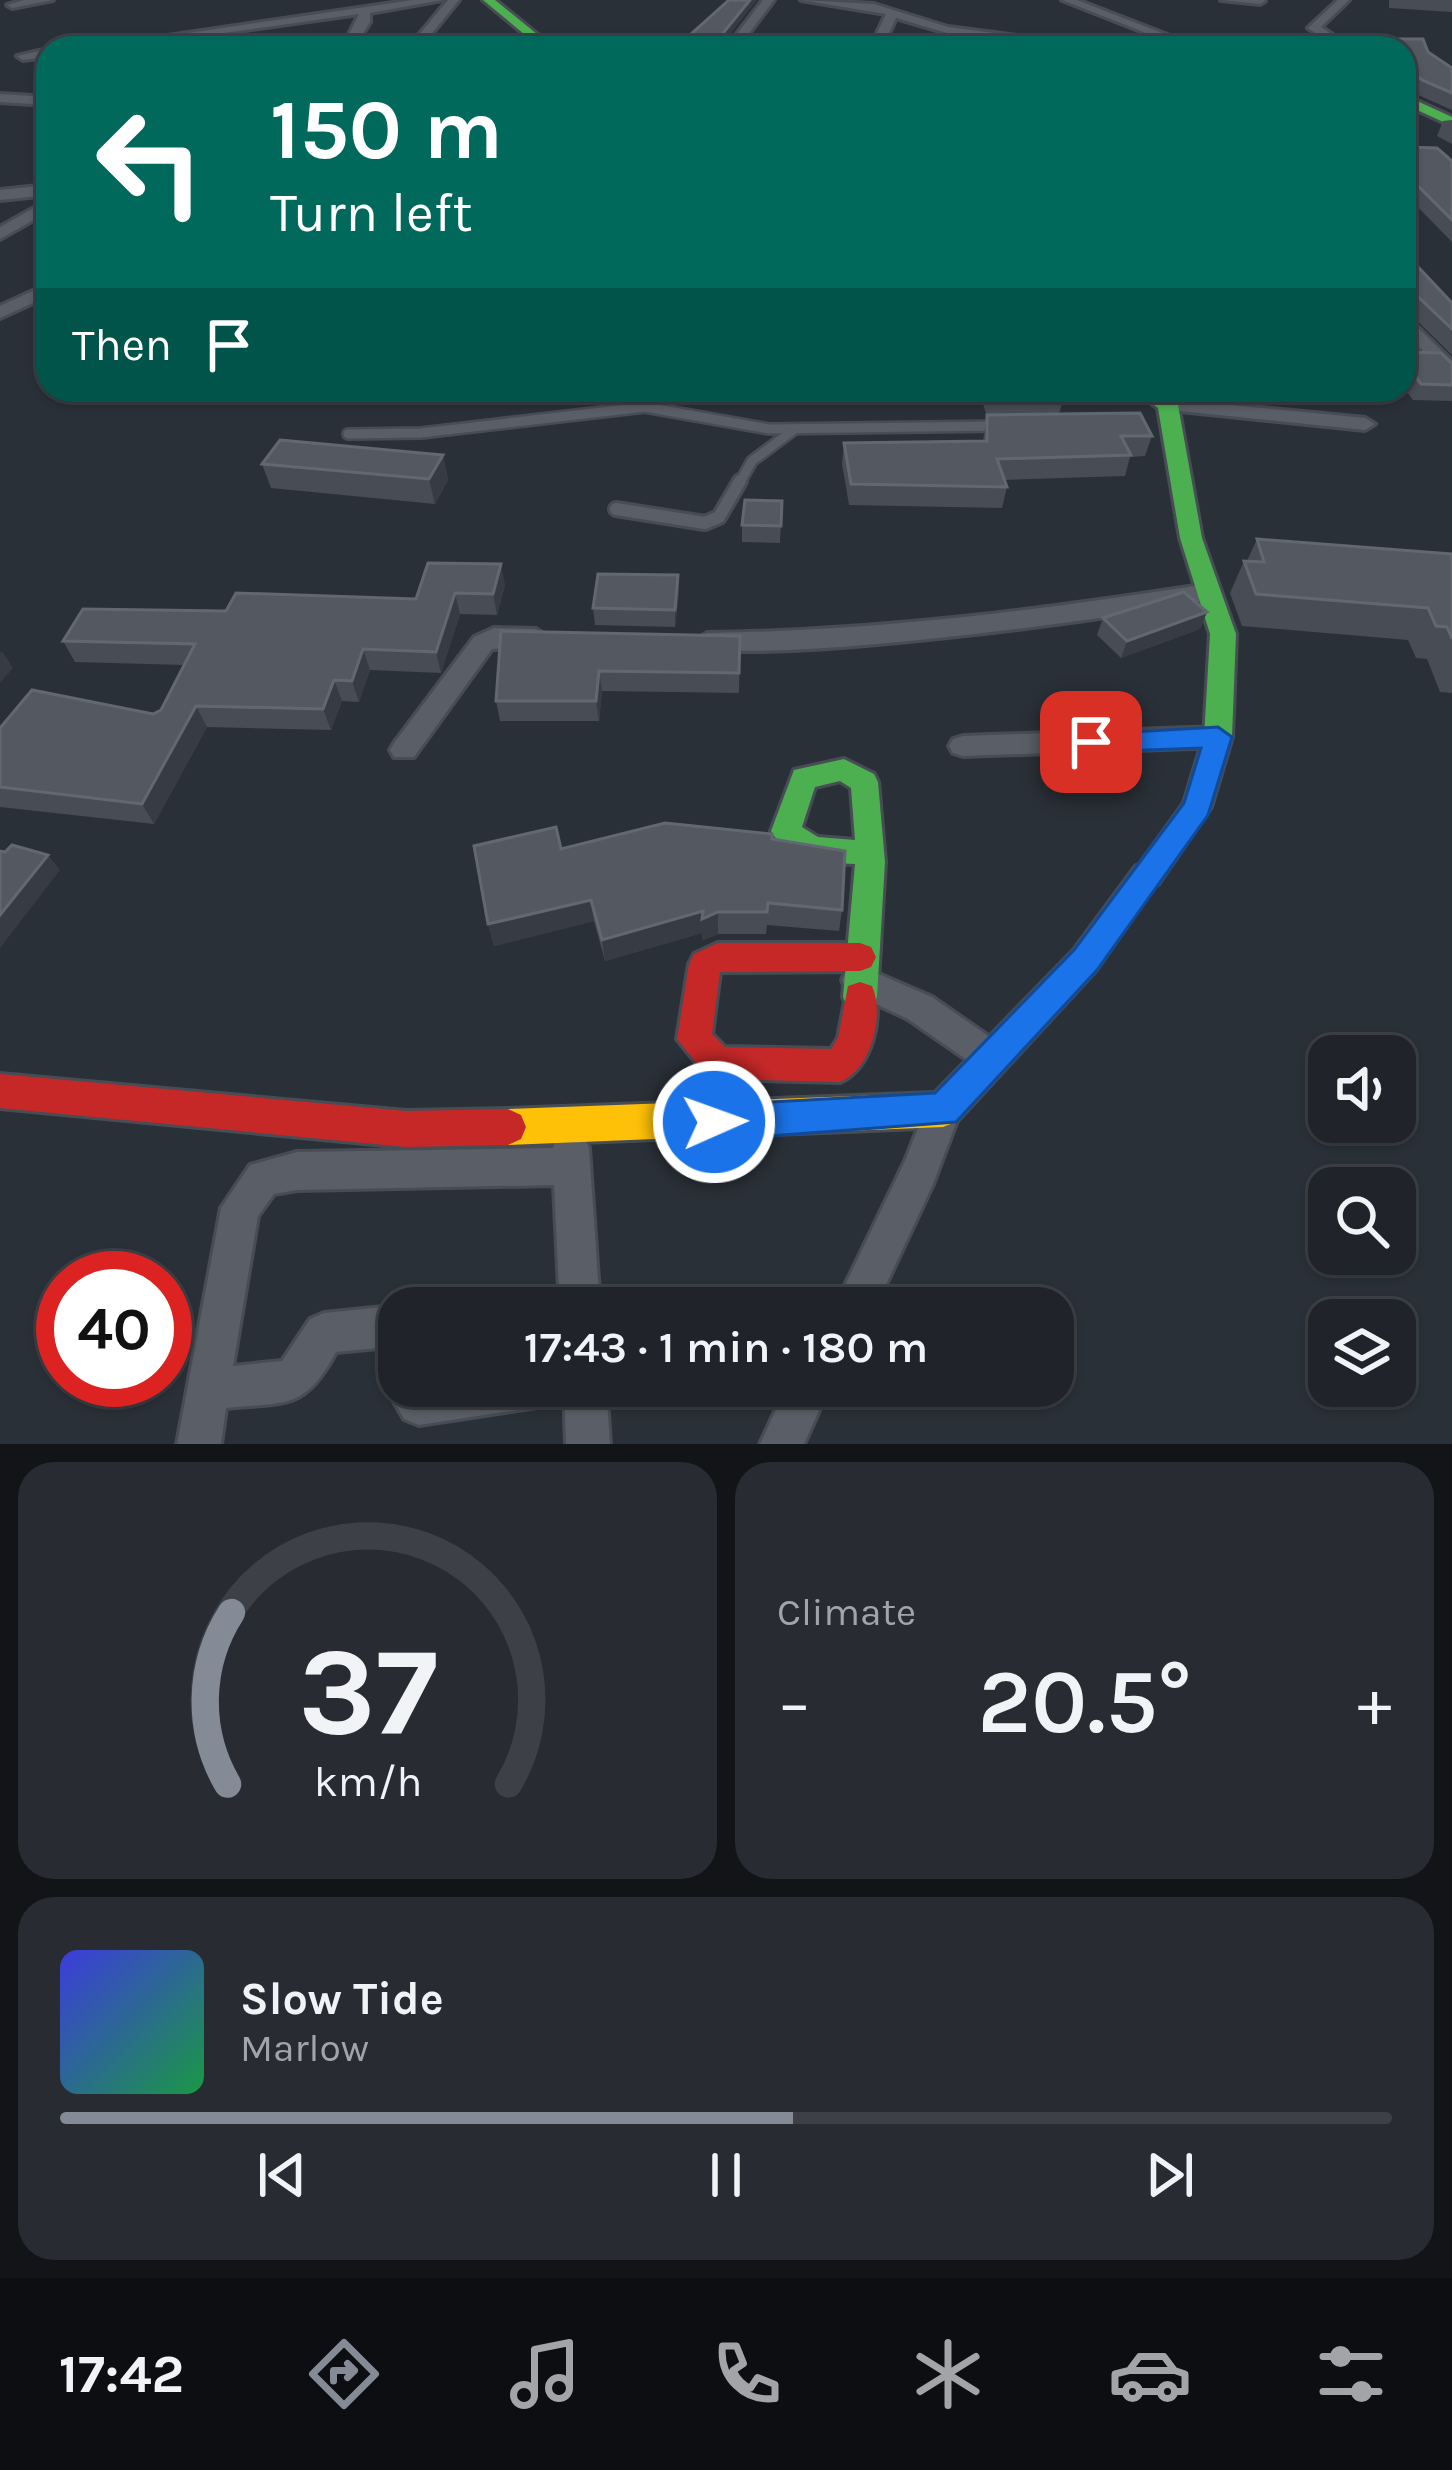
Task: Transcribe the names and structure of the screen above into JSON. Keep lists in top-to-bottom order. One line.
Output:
{"page":{"turn":["150 m","Turn left"],"then":"Then","limit":"40","trip":"17:43 · 1 min · 180 m","tile":"Climate","heat":["−","20.5°","+"],"song":["Slow Tide","Marlow"],"tabs":"17:42","gauge":["37","km/h"]}}
